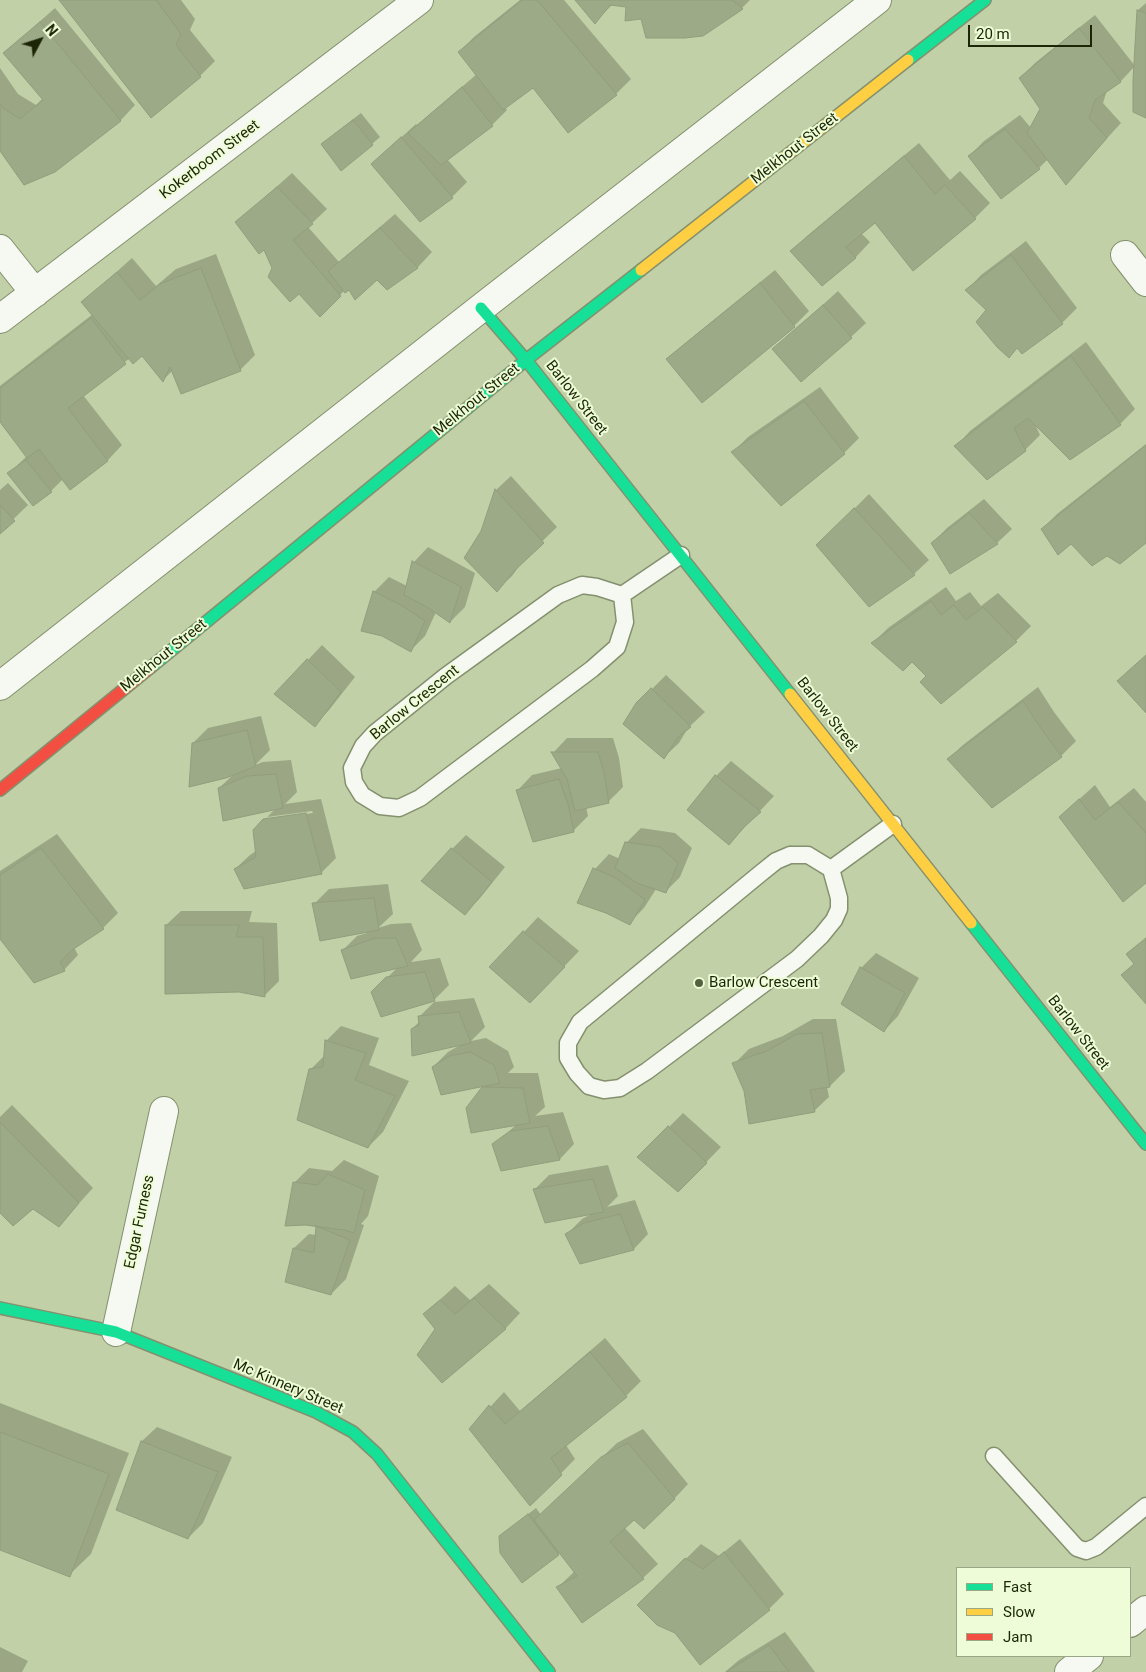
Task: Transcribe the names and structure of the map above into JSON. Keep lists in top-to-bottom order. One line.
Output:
{"streets":{"street":["Melkhout Street","Kokerboom Street","Barlow Street","Edgar Furness","Mc Kinnery Street"],"lane":["Barlow Crescent"]},"crossings":[["Melkhout Street","Barlow Street"],["Edgar Furness","Mc Kinnery Street"]],"places":["Barlow Crescent"],"legend":["Fast","Slow","Jam"],"scale_bar":"20 m","north":"top right"}
